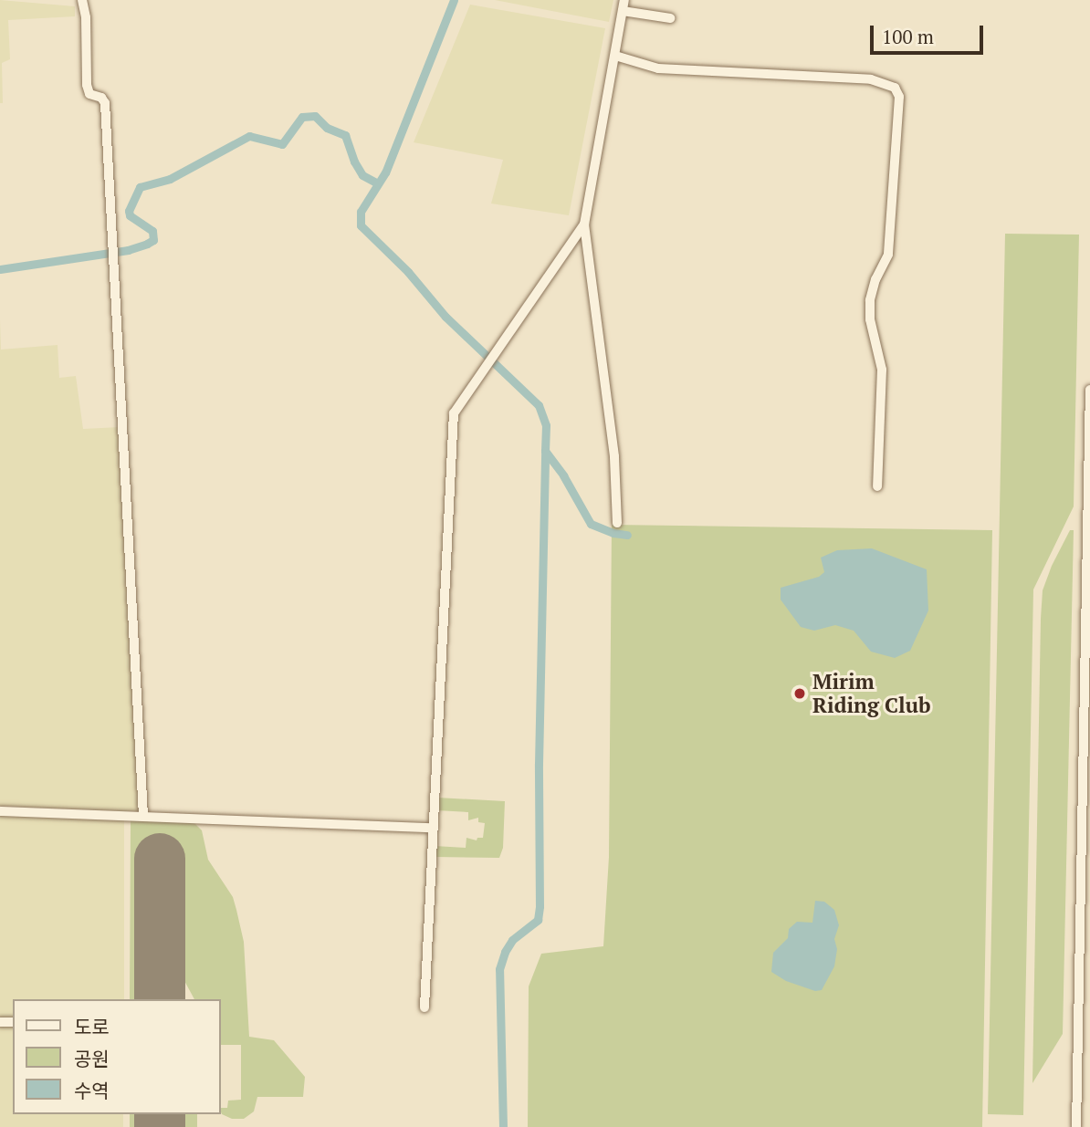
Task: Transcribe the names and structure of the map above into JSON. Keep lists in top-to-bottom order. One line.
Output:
{"places":["Mirim Riding Club"],"legend":["도로","공원","수역"],"scale_bar":"100 m"}
